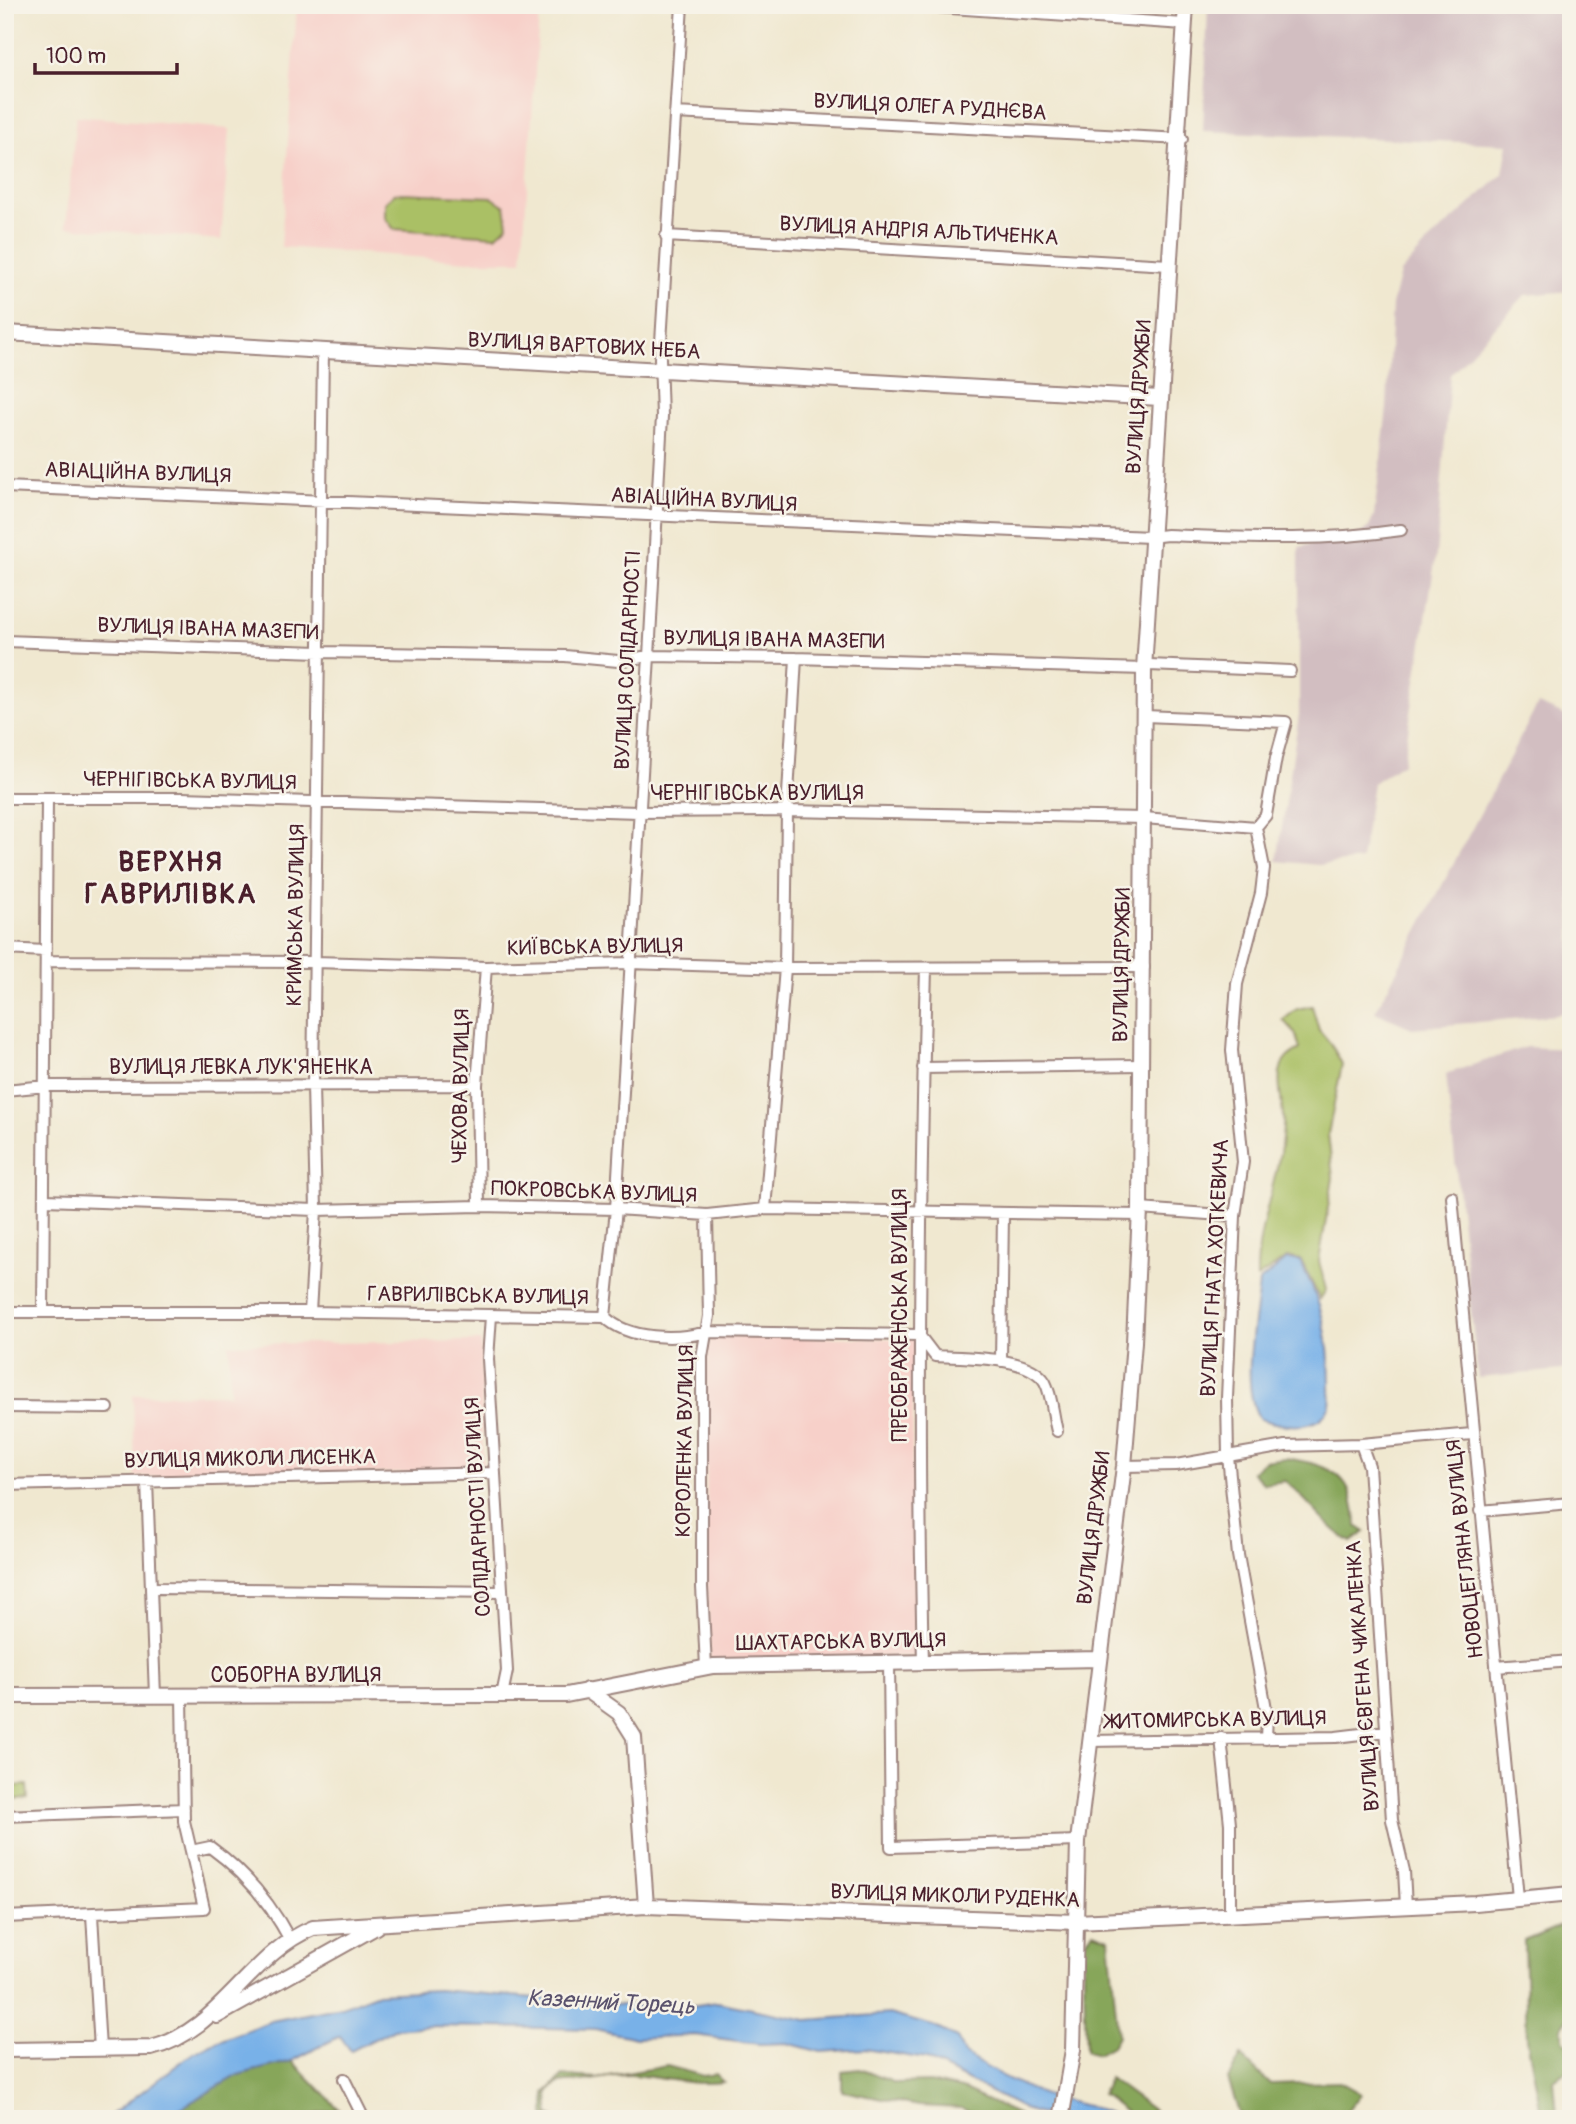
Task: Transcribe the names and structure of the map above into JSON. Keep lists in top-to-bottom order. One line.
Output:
{"streets":{"street":["ВУЛИЦЯ ОЛЕГА РУДНЄВА","ВУЛИЦЯ АНДРІЯ АЛЬТИЧЕНКА","ВУЛИЦЯ ВАРТОВИХ НЕБА","ВУЛИЦЯ ДРУЖБИ","АВІАЦІЙНА ВУЛИЦЯ","ВУЛИЦЯ ІВАНА МАЗЕПИ","ВУЛИЦЯ СОЛІДАРНОСТІ","ЧЕРНІГІВСЬКА ВУЛИЦЯ","КРИМСЬКА ВУЛИЦЯ","КИЇВСЬКА ВУЛИЦЯ","ВУЛИЦЯ ЛЕВКА ЛУК'ЯНЕНКА","ЧЕХОВА ВУЛИЦЯ","ПОКРОВСЬКА ВУЛИЦЯ","ВУЛИЦЯ ГНАТА ХОТКЕВИЧА","ГАВРИЛІВСЬКА ВУЛИЦЯ","ПРЕОБРАЖЕНСЬКА ВУЛИЦЯ","КОРОЛЕНКА ВУЛИЦЯ","ВУЛИЦЯ МИКОЛИ ЛИСЕНКА","СОЛІДАРНОСТІ ВУЛИЦЯ","НОВОЦЕГЛЯНА ВУЛИЦЯ","ШАХТАРСЬКА ВУЛИЦЯ","СОБОРНА ВУЛИЦЯ","ВУЛИЦЯ ЄВГЕНА ЧИКАЛЕНКА","ЖИТОМИРСЬКА ВУЛИЦЯ","ВУЛИЦЯ МИКОЛИ РУДЕНКА"]},"crossings":[["ВУЛИЦЯ ОЛЕГА РУДНЄВА","ВУЛИЦЯ ДРУЖБИ"],["ВУЛИЦЯ ОЛЕГА РУДНЄВА","ВУЛИЦЯ СОЛІДАРНОСТІ"],["ВУЛИЦЯ АНДРІЯ АЛЬТИЧЕНКА","ВУЛИЦЯ ДРУЖБИ"],["ВУЛИЦЯ АНДРІЯ АЛЬТИЧЕНКА","ВУЛИЦЯ СОЛІДАРНОСТІ"],["ВУЛИЦЯ ВАРТОВИХ НЕБА","ВУЛИЦЯ ДРУЖБИ"],["ВУЛИЦЯ ВАРТОВИХ НЕБА","ВУЛИЦЯ СОЛІДАРНОСТІ"],["ВУЛИЦЯ ВАРТОВИХ НЕБА","КРИМСЬКА ВУЛИЦЯ"],["ВУЛИЦЯ ДРУЖБИ","АВІАЦІЙНА ВУЛИЦЯ"],["ВУЛИЦЯ ДРУЖБИ","ВУЛИЦЯ ІВАНА МАЗЕПИ"],["ВУЛИЦЯ ДРУЖБИ","ЧЕРНІГІВСЬКА ВУЛИЦЯ"],["ВУЛИЦЯ ДРУЖБИ","КИЇВСЬКА ВУЛИЦЯ"],["ВУЛИЦЯ ДРУЖБИ","ПОКРОВСЬКА ВУЛИЦЯ"],["ВУЛИЦЯ ДРУЖБИ","ШАХТАРСЬКА ВУЛИЦЯ"],["ВУЛИЦЯ ДРУЖБИ","ЖИТОМИРСЬКА ВУЛИЦЯ"],["ВУЛИЦЯ ДРУЖБИ","ВУЛИЦЯ МИКОЛИ РУДЕНКА"],["АВІАЦІЙНА ВУЛИЦЯ","ВУЛИЦЯ СОЛІДАРНОСТІ"],["АВІАЦІЙНА ВУЛИЦЯ","КРИМСЬКА ВУЛИЦЯ"],["ВУЛИЦЯ ІВАНА МАЗЕПИ","ВУЛИЦЯ СОЛІДАРНОСТІ"],["ВУЛИЦЯ ІВАНА МАЗЕПИ","КРИМСЬКА ВУЛИЦЯ"],["ВУЛИЦЯ СОЛІДАРНОСТІ","ЧЕРНІГІВСЬКА ВУЛИЦЯ"],["ВУЛИЦЯ СОЛІДАРНОСТІ","КИЇВСЬКА ВУЛИЦЯ"],["ВУЛИЦЯ СОЛІДАРНОСТІ","ПОКРОВСЬКА ВУЛИЦЯ"],["ВУЛИЦЯ СОЛІДАРНОСТІ","ГАВРИЛІВСЬКА ВУЛИЦЯ"],["ЧЕРНІГІВСЬКА ВУЛИЦЯ","КРИМСЬКА ВУЛИЦЯ"],["ЧЕРНІГІВСЬКА ВУЛИЦЯ","ВУЛИЦЯ ГНАТА ХОТКЕВИЧА"],["КРИМСЬКА ВУЛИЦЯ","КИЇВСЬКА ВУЛИЦЯ"],["КРИМСЬКА ВУЛИЦЯ","ВУЛИЦЯ ЛЕВКА ЛУК'ЯНЕНКА"],["КРИМСЬКА ВУЛИЦЯ","ПОКРОВСЬКА ВУЛИЦЯ"],["КРИМСЬКА ВУЛИЦЯ","ГАВРИЛІВСЬКА ВУЛИЦЯ"],["КИЇВСЬКА ВУЛИЦЯ","ЧЕХОВА ВУЛИЦЯ"],["КИЇВСЬКА ВУЛИЦЯ","ПРЕОБРАЖЕНСЬКА ВУЛИЦЯ"],["ВУЛИЦЯ ЛЕВКА ЛУК'ЯНЕНКА","ЧЕХОВА ВУЛИЦЯ"],["ЧЕХОВА ВУЛИЦЯ","ПОКРОВСЬКА ВУЛИЦЯ"],["ПОКРОВСЬКА ВУЛИЦЯ","ВУЛИЦЯ ГНАТА ХОТКЕВИЧА"],["ПОКРОВСЬКА ВУЛИЦЯ","ПРЕОБРАЖЕНСЬКА ВУЛИЦЯ"],["ПОКРОВСЬКА ВУЛИЦЯ","КОРОЛЕНКА ВУЛИЦЯ"],["ВУЛИЦЯ ГНАТА ХОТКЕВИЧА","ЖИТОМИРСЬКА ВУЛИЦЯ"],["ГАВРИЛІВСЬКА ВУЛИЦЯ","ПРЕОБРАЖЕНСЬКА ВУЛИЦЯ"],["ГАВРИЛІВСЬКА ВУЛИЦЯ","КОРОЛЕНКА ВУЛИЦЯ"],["ГАВРИЛІВСЬКА ВУЛИЦЯ","СОЛІДАРНОСТІ ВУЛИЦЯ"],["ПРЕОБРАЖЕНСЬКА ВУЛИЦЯ","ШАХТАРСЬКА ВУЛИЦЯ"],["КОРОЛЕНКА ВУЛИЦЯ","ШАХТАРСЬКА ВУЛИЦЯ"],["ВУЛИЦЯ МИКОЛИ ЛИСЕНКА","СОЛІДАРНОСТІ ВУЛИЦЯ"],["СОЛІДАРНОСТІ ВУЛИЦЯ","СОБОРНА ВУЛИЦЯ"],["НОВОЦЕГЛЯНА ВУЛИЦЯ","ВУЛИЦЯ МИКОЛИ РУДЕНКА"],["ШАХТАРСЬКА ВУЛИЦЯ","СОБОРНА ВУЛИЦЯ"],["ВУЛИЦЯ ЄВГЕНА ЧИКАЛЕНКА","ЖИТОМИРСЬКА ВУЛИЦЯ"],["ВУЛИЦЯ ЄВГЕНА ЧИКАЛЕНКА","ВУЛИЦЯ МИКОЛИ РУДЕНКА"]],"districts":["ВЕРХНЯ ГАВРИЛІВКА"],"water":["Казенний Торець"],"scale_bar":"100 m"}
